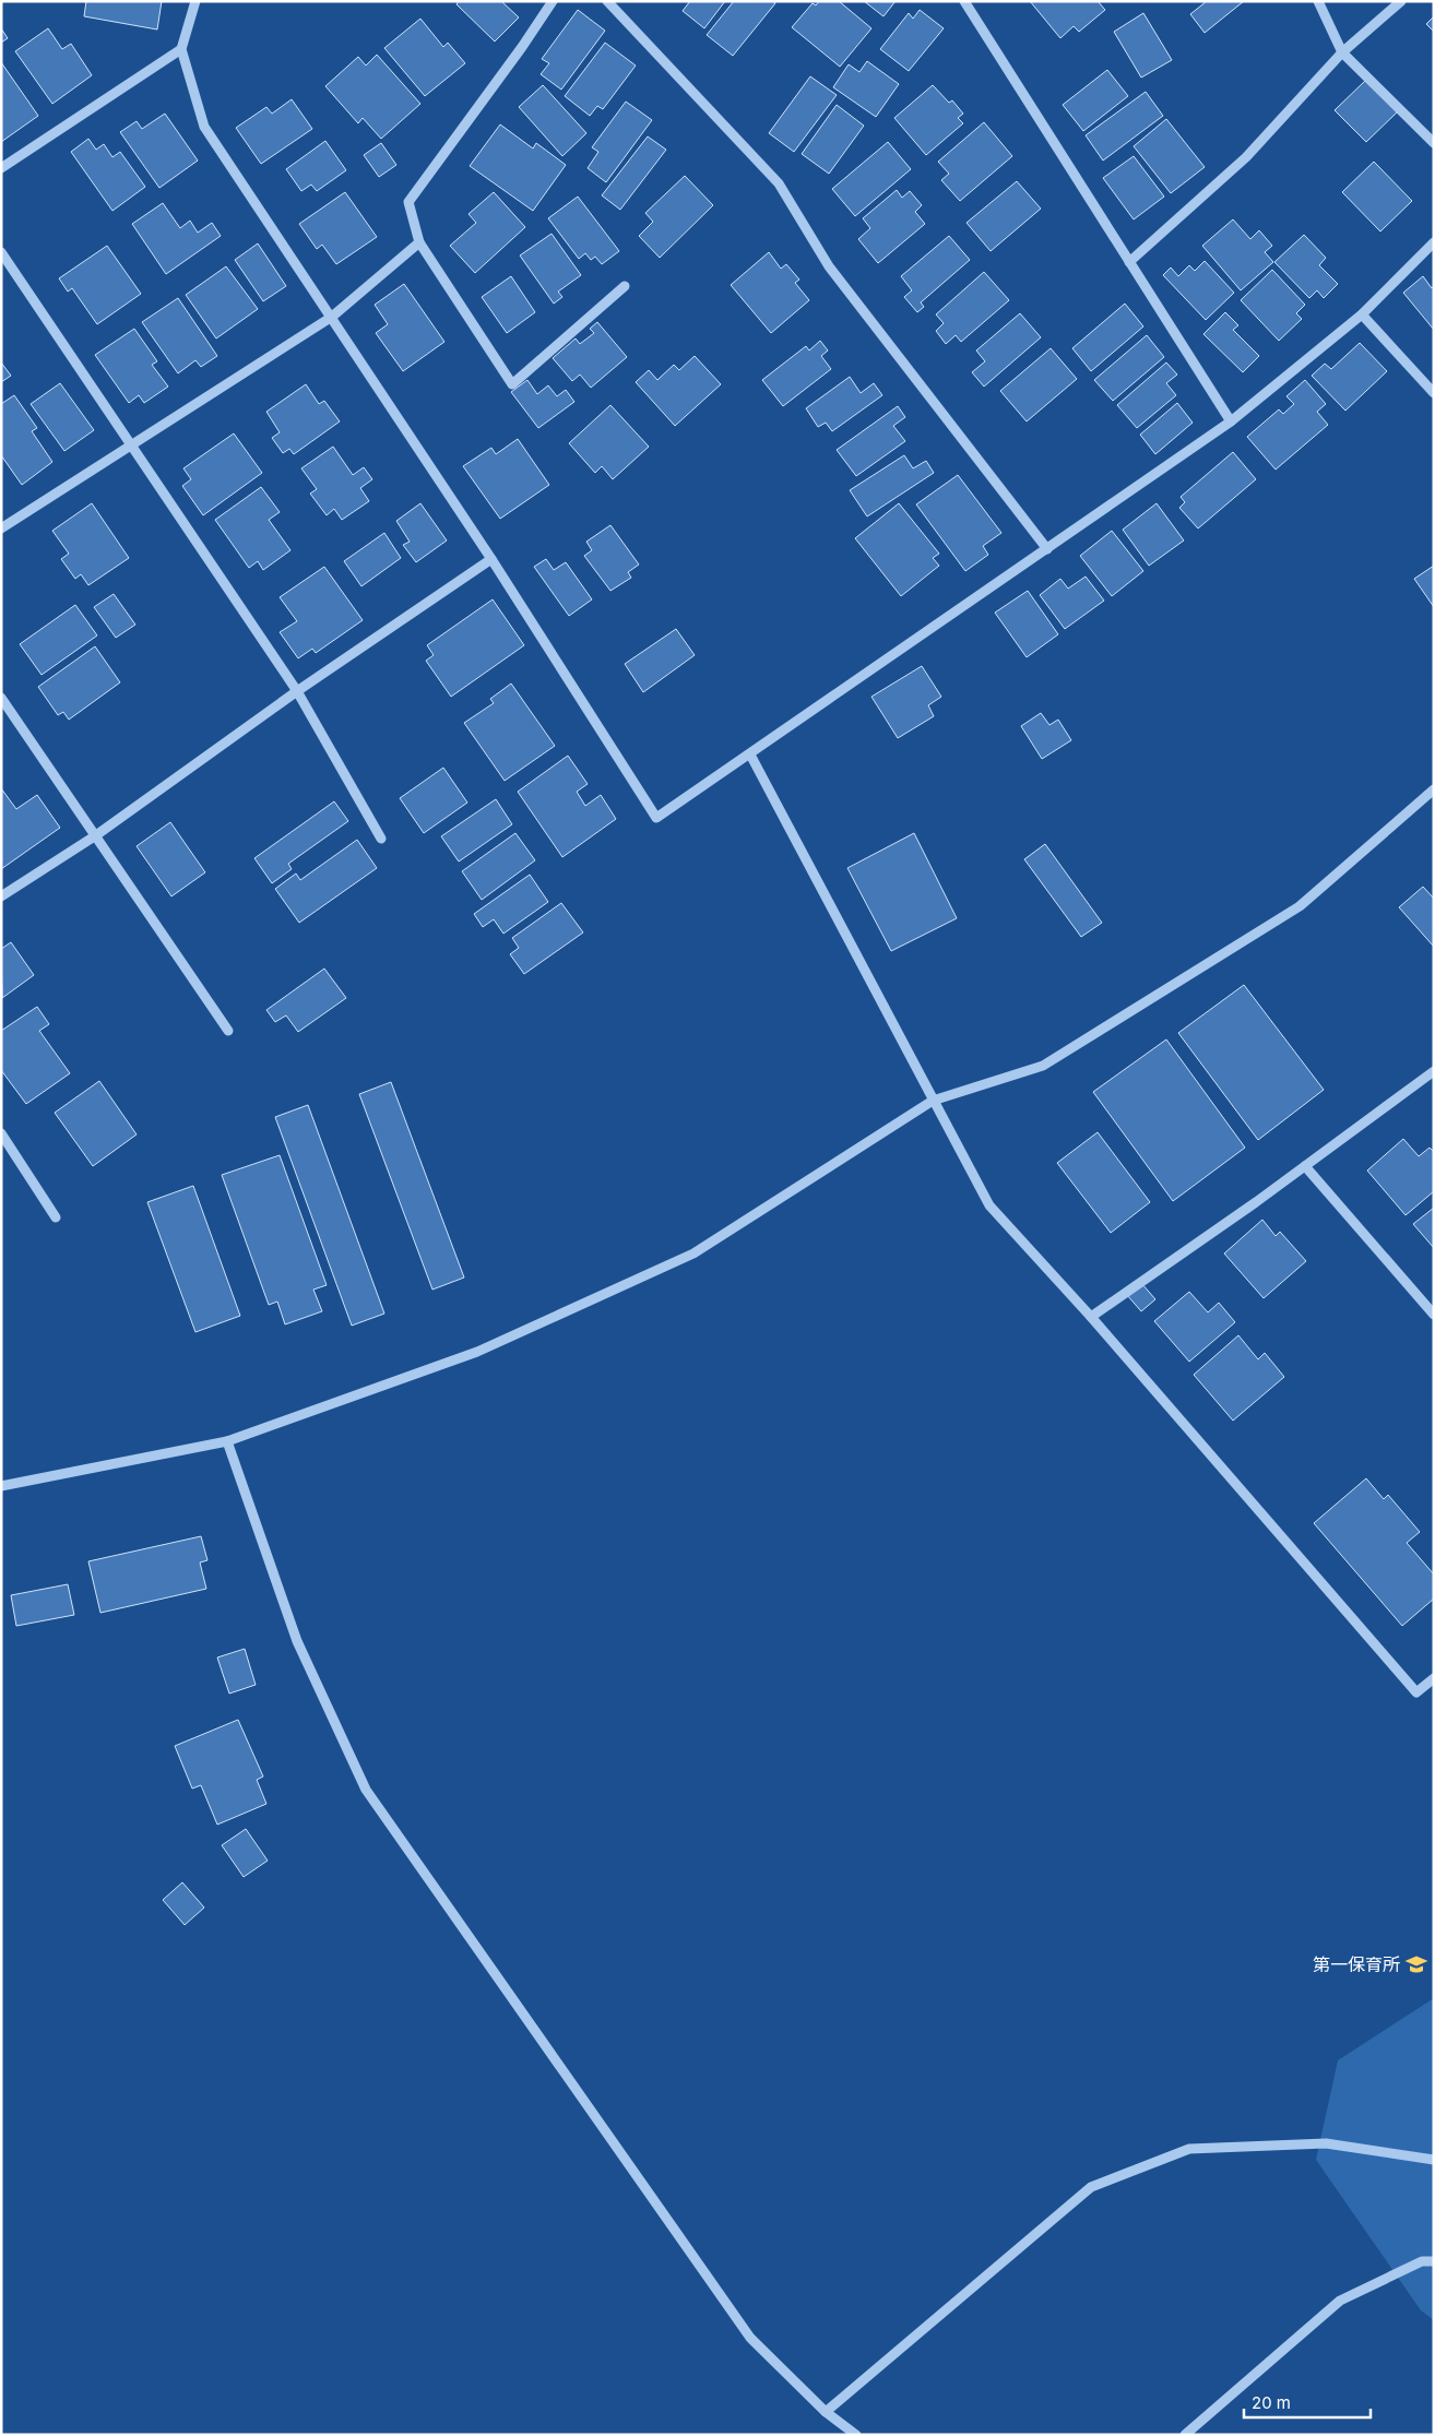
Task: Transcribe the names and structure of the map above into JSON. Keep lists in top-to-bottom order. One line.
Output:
{"places":{"school or university":["第一保育所"]},"scale_bar":"20 m"}
